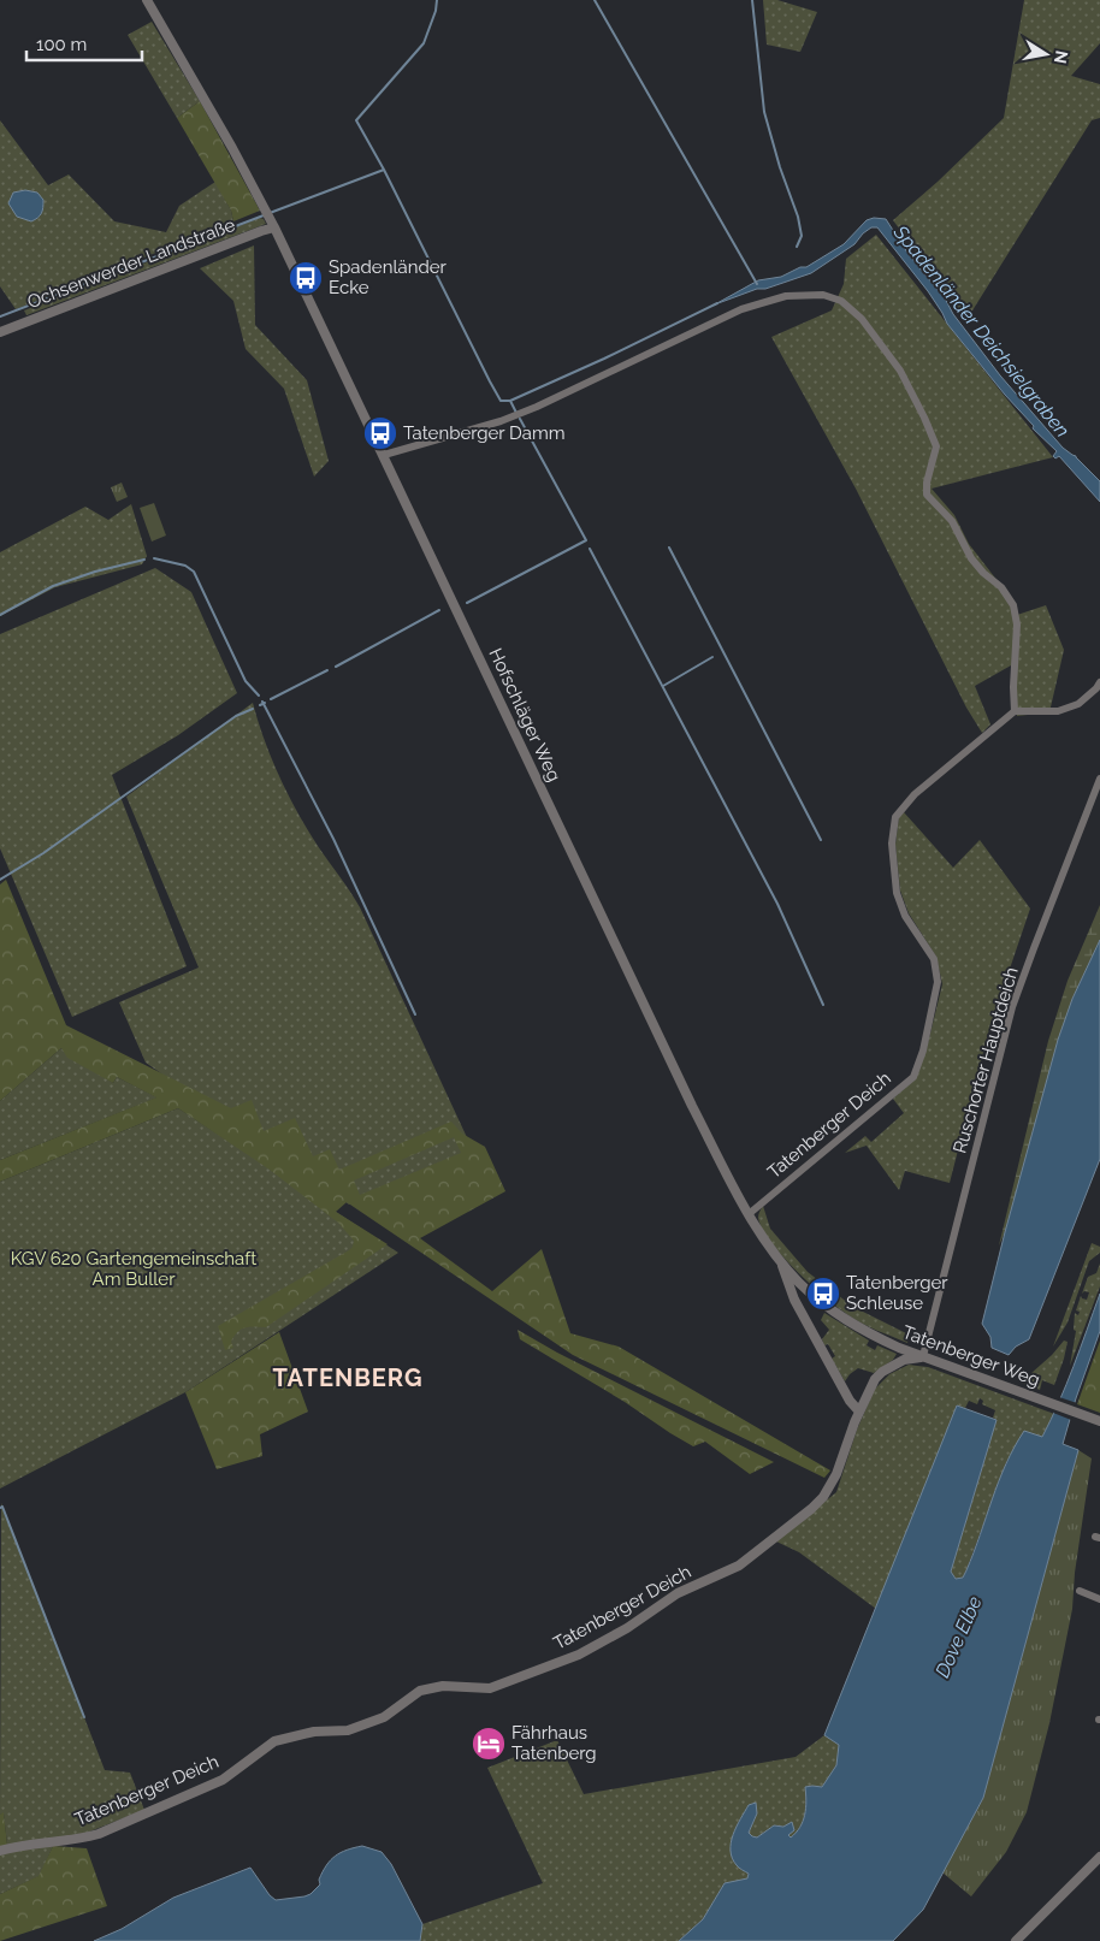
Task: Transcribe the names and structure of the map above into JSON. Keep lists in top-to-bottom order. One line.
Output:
{"streets":{"street":["Ochsenwerder Landstraße","Hofschläger Weg","Ruschorter Hauptdeich","Tatenberger Deich","Tatenberger Weg"]},"crossings":[["Ochsenwerder Landstraße","Hofschläger Weg"],["Hofschläger Weg","Tatenberger Deich"],["Hofschläger Weg","Tatenberger Weg"],["Ruschorter Hauptdeich","Tatenberger Deich"],["Ruschorter Hauptdeich","Tatenberger Weg"],["Tatenberger Deich","Tatenberger Weg"]],"districts":["TATENBERG"],"water":["Spadenländer Deichsielgraben","Dove Elbe"],"parks":["KGV 620 Gartengemeinschaft Am Buller"],"places":{"bus stop":["Spadenländer Ecke","Tatenberger Damm","Tatenberger Schleuse"],"hotel":["Fährhaus Tatenberg"]},"scale_bar":"100 m","north":"right"}
